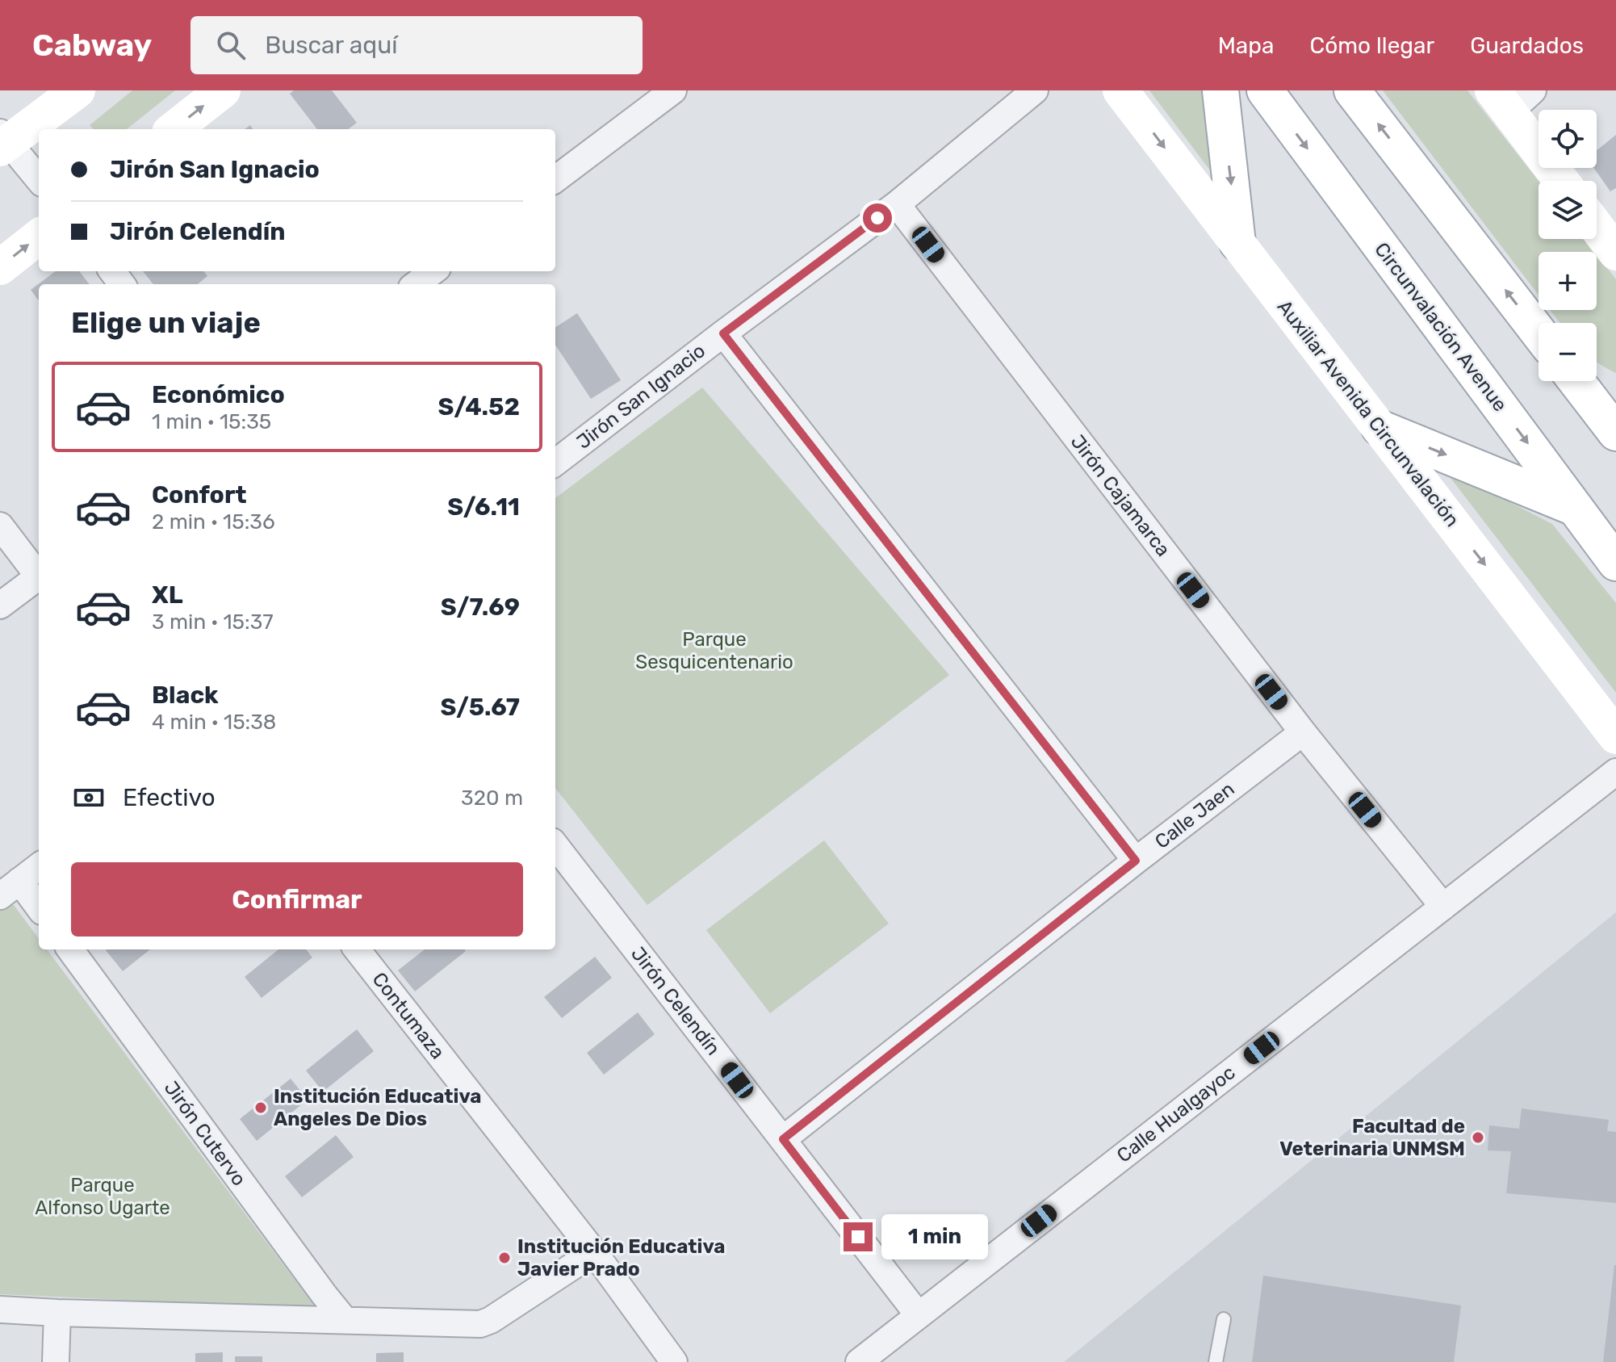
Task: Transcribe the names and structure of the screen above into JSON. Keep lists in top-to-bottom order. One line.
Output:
{"streets":{"main road":["Circunvalación Avenue","Auxiliar Avenida Circunvalación"],"street":["Jirón San Ignacio","Jirón Cajamarca","Calle Jaen","Jirón Celendín","Contumaza","Calle Hualgayoc","Jirón Cutervo"]},"crossings":[["Jirón San Ignacio","Jirón Cajamarca"],["Jirón Cajamarca","Calle Jaen"],["Jirón Cajamarca","Calle Hualgayoc"],["Calle Jaen","Jirón Celendín"],["Jirón Celendín","Calle Hualgayoc"]],"one_way":["Auxiliar Avenida Circunvalación"],"parks":["Parque Sesquicentenario","Parque Alfonso Ugarte"],"places":["Institución Educativa Angeles De Dios","Facultad de Veterinaria UNMSM","Institución Educativa Javier Prado"],"page":{"header":"Cabway","search":"Buscar aquí","nav":["Mapa","Cómo llegar","Guardados"],"map_buttons":["+","−"],"banner":["Jirón San Ignacio","Jirón Celendín"],"heading":"Elige un viaje","list":[{"name":"Económico","note":"1 min · 15:35","value":"S/4.52"},{"name":"Confort","note":"2 min · 15:36","value":"S/6.11"},{"name":"XL","note":"3 min · 15:37","value":"S/7.69"},{"name":"Black","note":"4 min · 15:38","value":"S/5.67"}],"pay":["Efectivo","320 m"],"buttons":"Confirmar","bubble":"1 min"}}
